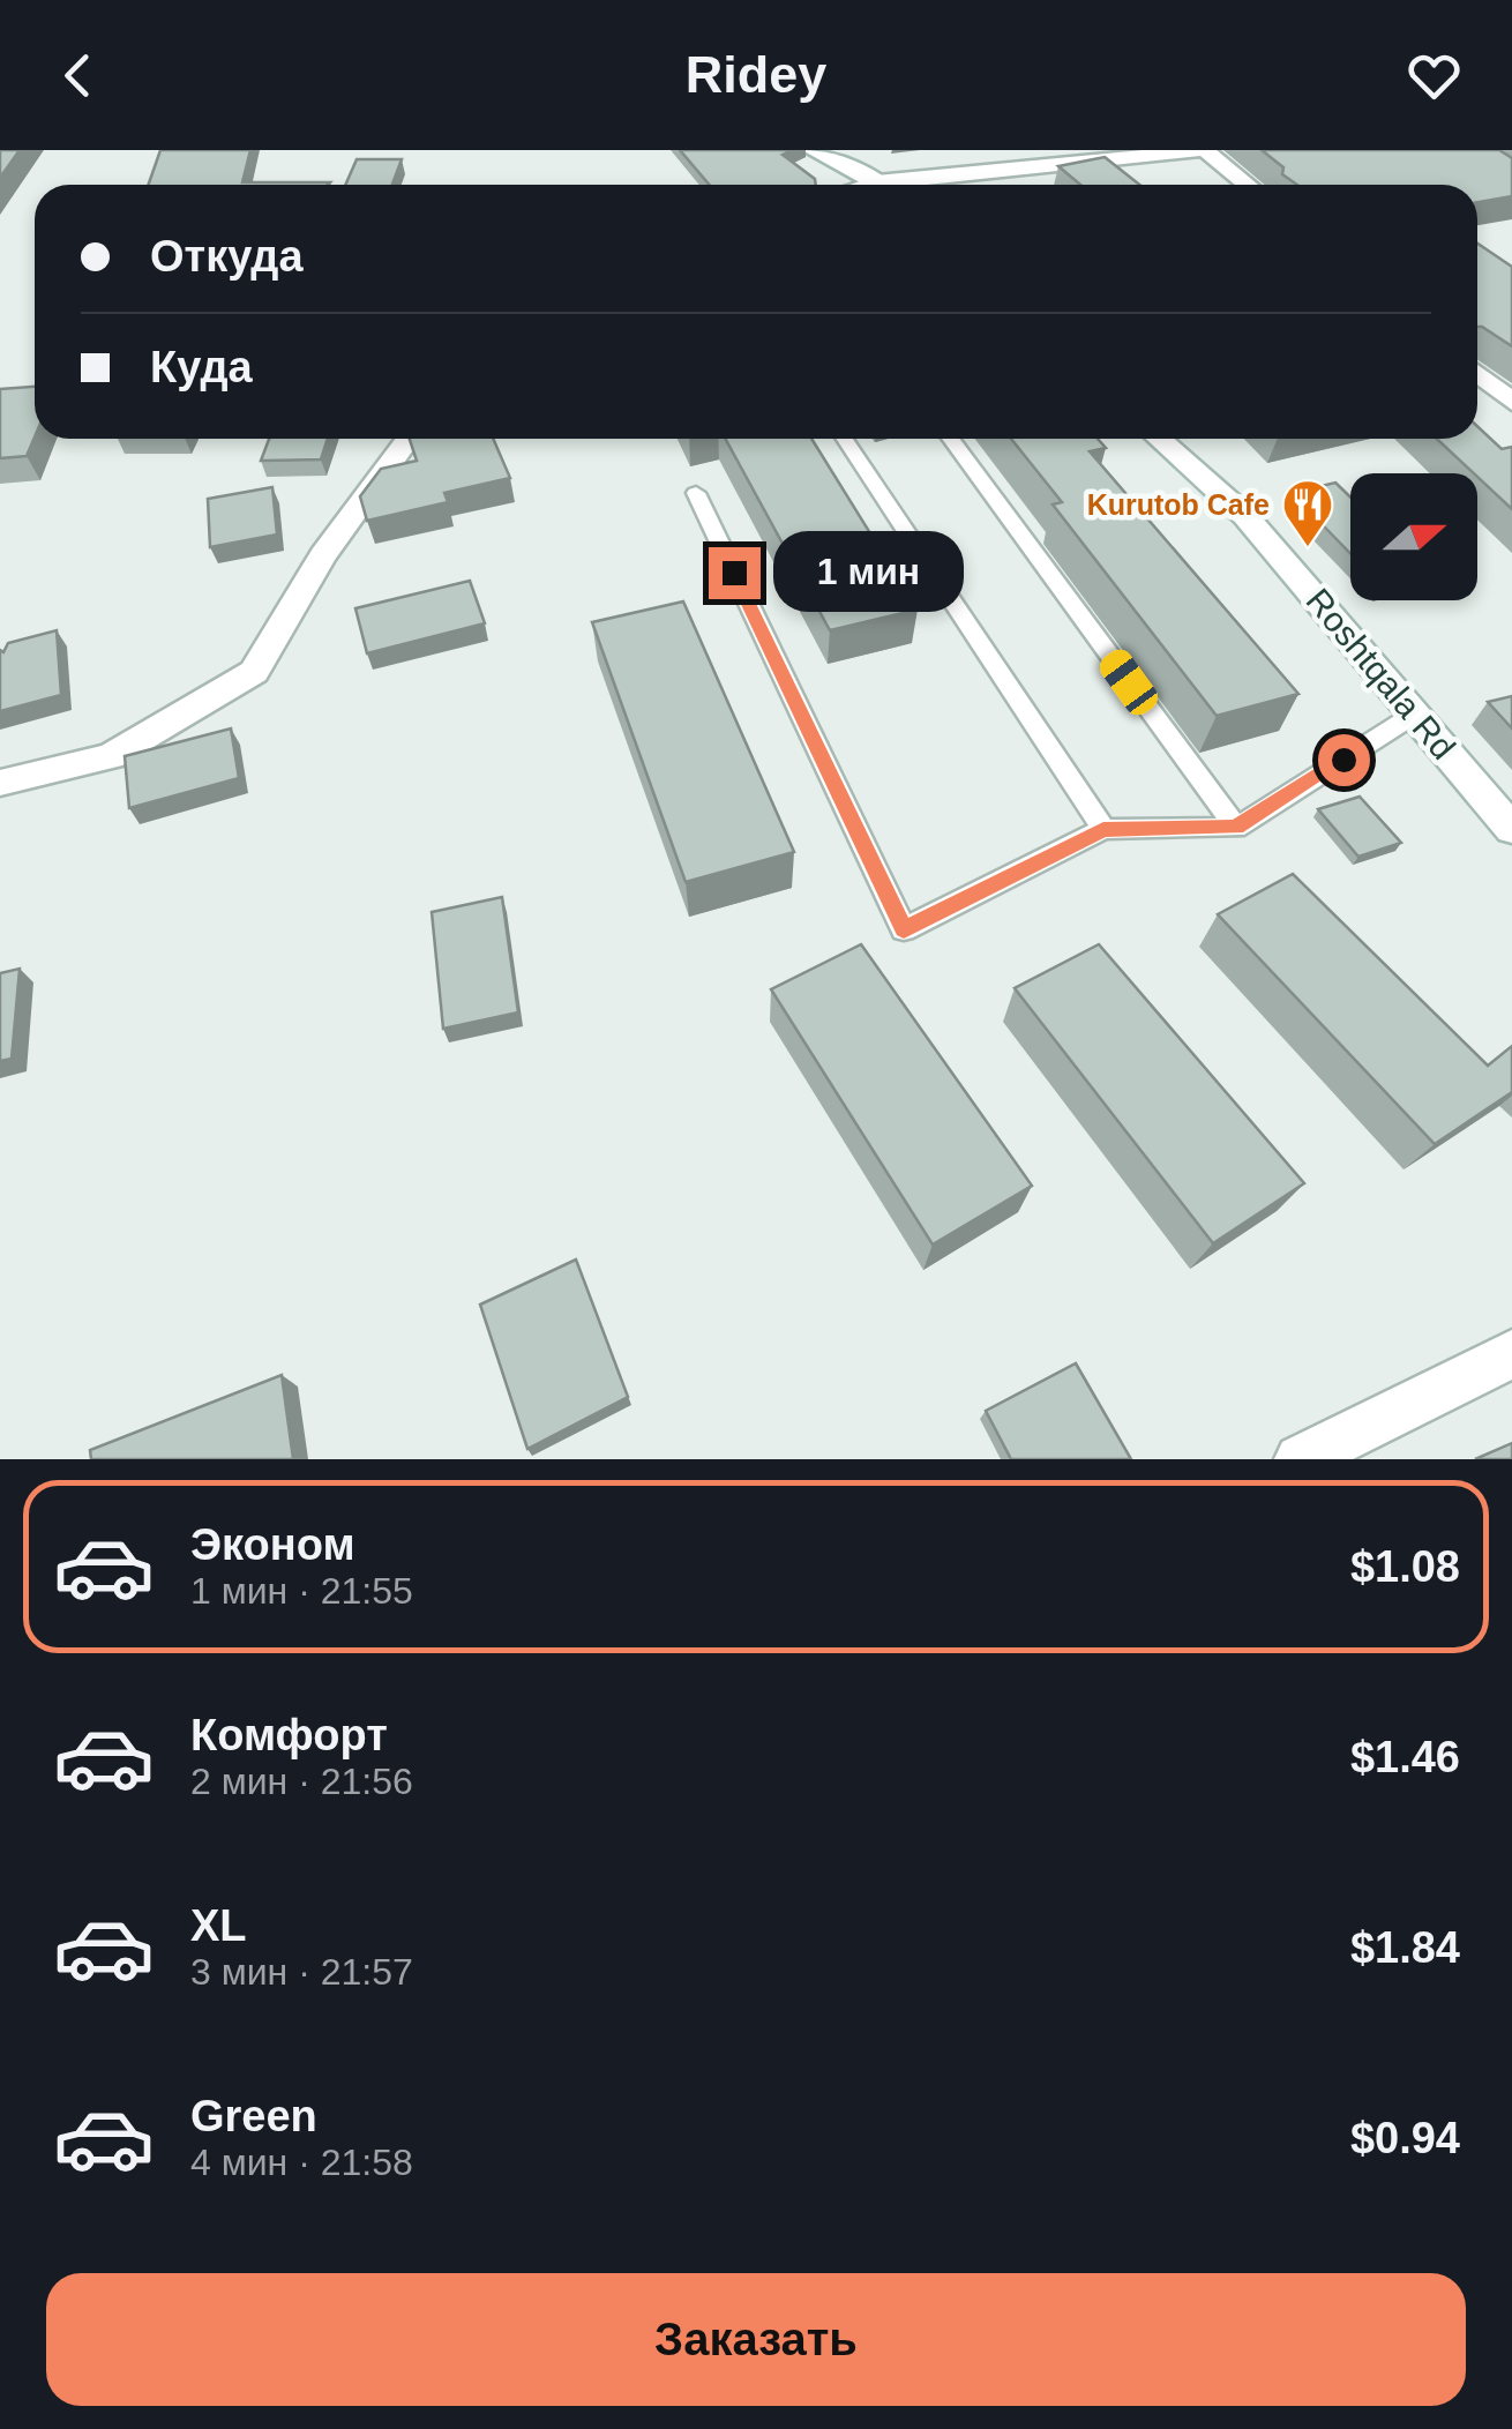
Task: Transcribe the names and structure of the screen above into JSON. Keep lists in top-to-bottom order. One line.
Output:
{"streets":{"street":["Roshtqala Rd"]},"places":{"restaurant":["Kurutob Cafe"]},"north":"right","page":{"header":"Ridey","banner":["Откуда","Куда"],"bubble":"1 мин","list":[{"name":"Эконом","note":"1 мин · 21:55","value":"$1.08"},{"name":"Комфорт","note":"2 мин · 21:56","value":"$1.46"},{"name":"XL","note":"3 мин · 21:57","value":"$1.84"},{"name":"Green","note":"4 мин · 21:58","value":"$0.94"}],"buttons":"Заказать"}}
